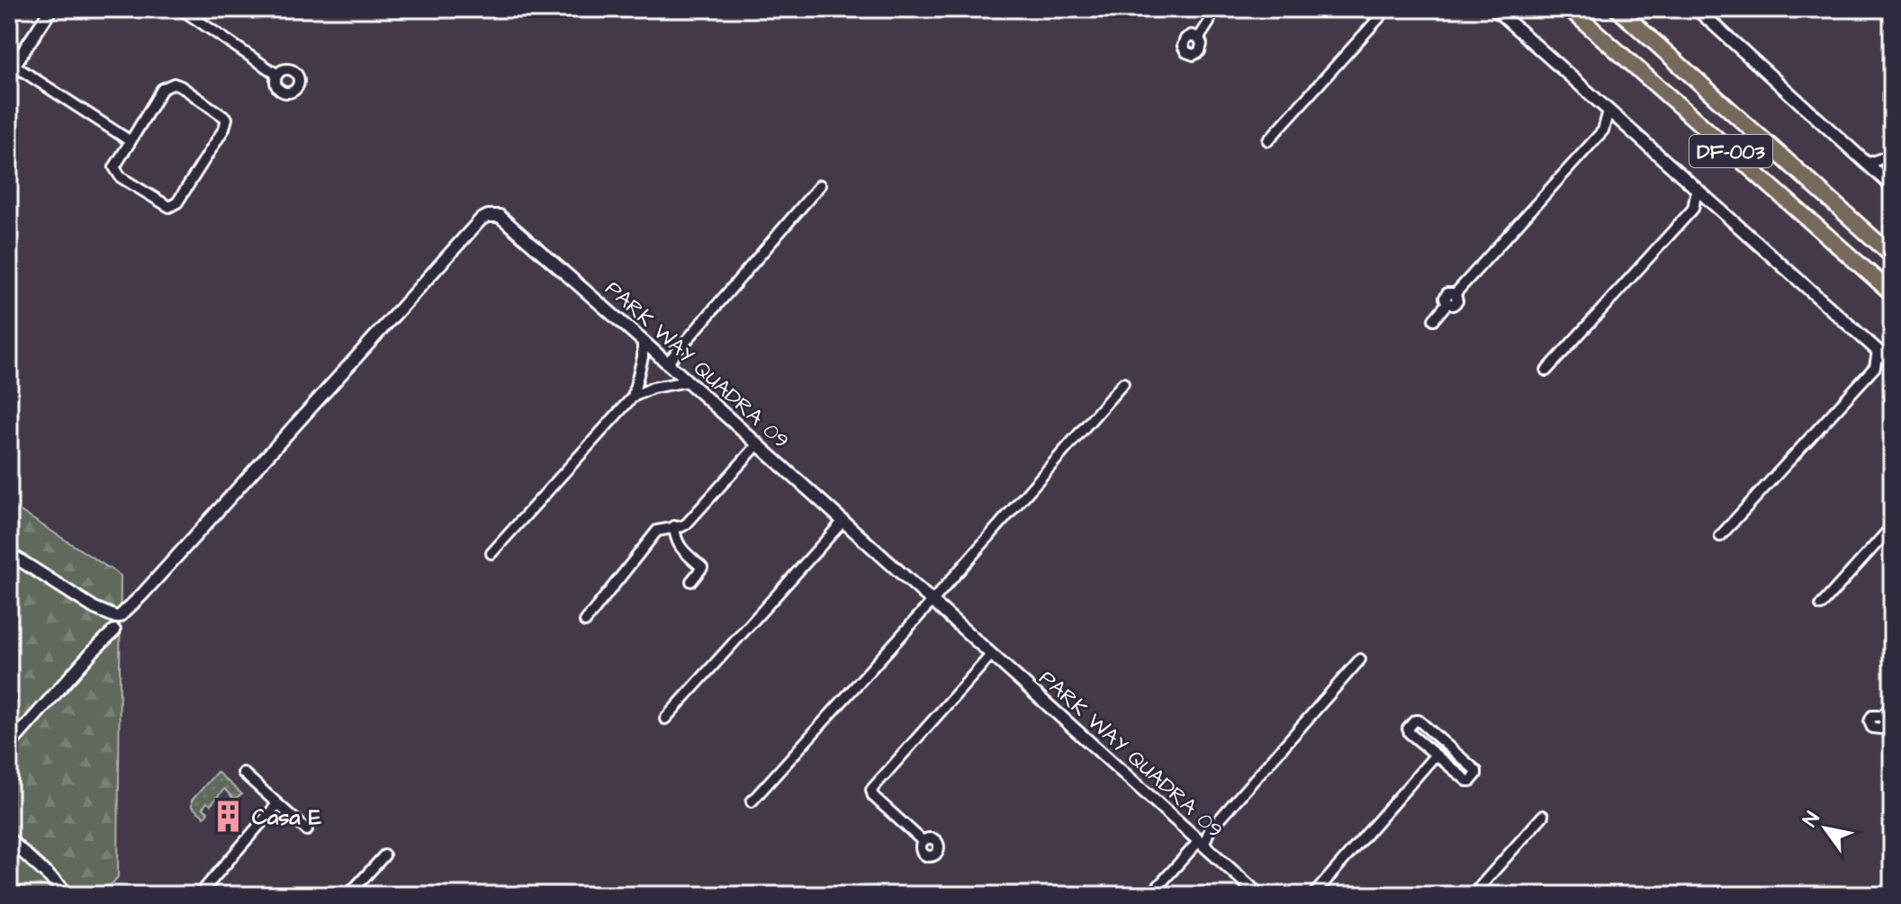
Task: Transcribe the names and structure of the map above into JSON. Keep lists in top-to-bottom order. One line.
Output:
{"streets":{"highway":["DF-003"],"street":["PARK WAY QUADRA 09"]},"places":{"building":["Casa E"]},"north":"top left"}
